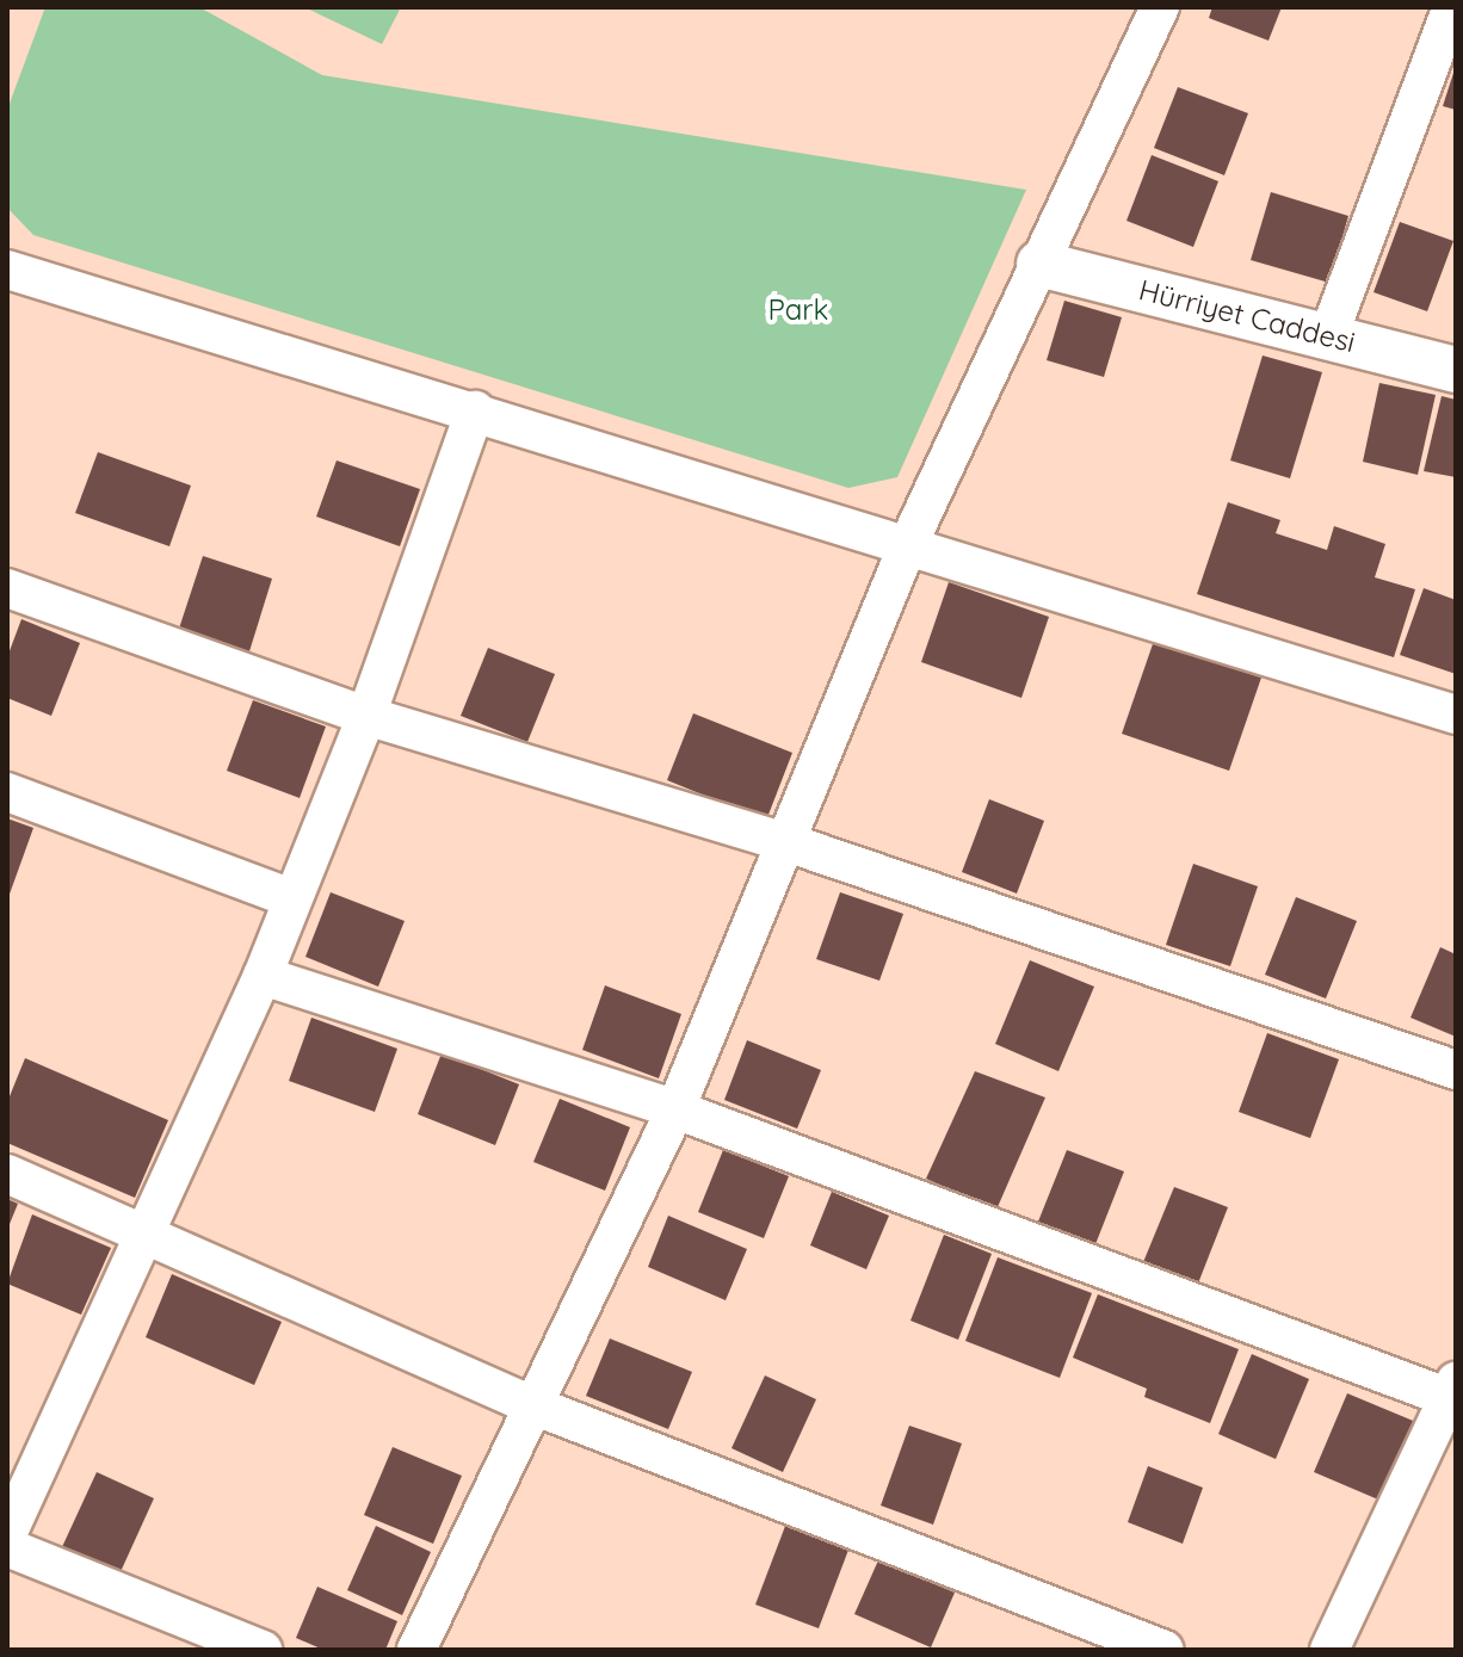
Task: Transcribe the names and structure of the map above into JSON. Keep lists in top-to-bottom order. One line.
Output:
{"streets":{"street":["Hürriyet Caddesi"]},"parks":["Park"]}
